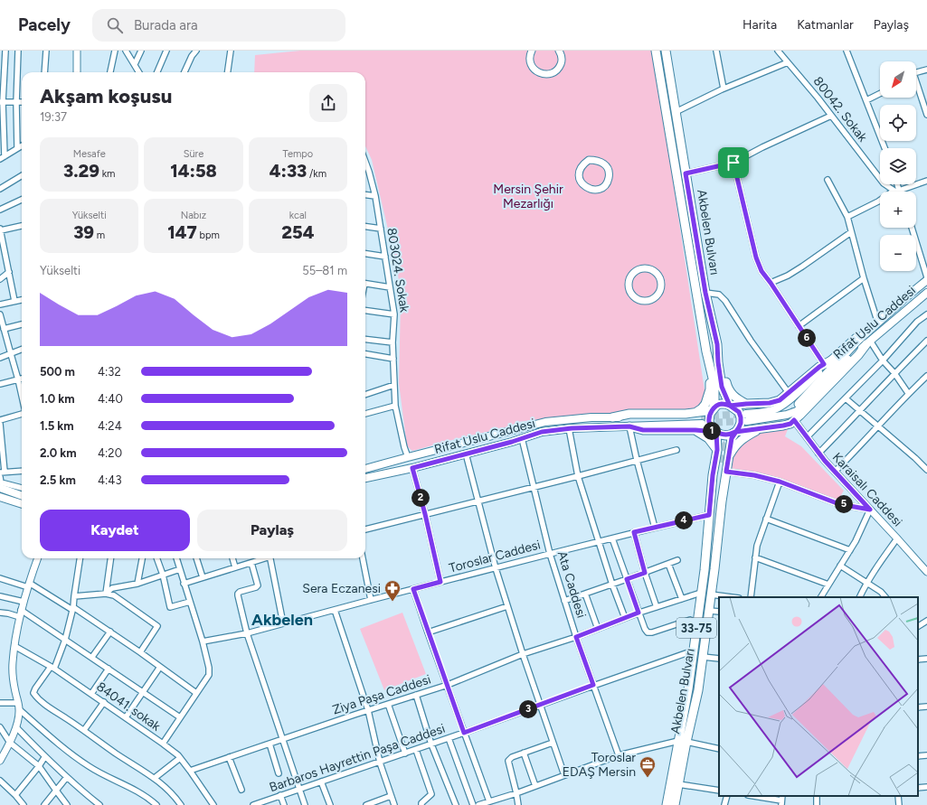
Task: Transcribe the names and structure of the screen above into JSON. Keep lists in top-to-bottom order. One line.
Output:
{"streets":{"main road":["Akbelen Bulvarı","Rıfat Uslu Caddesi","Rifat Uslu Caddesi","33-75"],"street":["80042. Sokak","803024. Sokak","Karaisalı Caddesi","Toroslar Caddesi","Ata Caddesi","Ziya Paşa Caddesi","84041. sokak","Barbaros Hayrettin Paşa Caddesi"]},"crossings":[["Akbelen Bulvarı","Rıfat Uslu Caddesi"],["Akbelen Bulvarı","Toroslar Caddesi"],["Akbelen Bulvarı","33-75"],["Akbelen Bulvarı","Ziya Paşa Caddesi"],["Akbelen Bulvarı","Barbaros Hayrettin Paşa Caddesi"],["803024. Sokak","Rifat Uslu Caddesi"],["Rıfat Uslu Caddesi","33-75"],["Rifat Uslu Caddesi","Ata Caddesi"],["Rifat Uslu Caddesi","33-75"],["Toroslar Caddesi","Ata Caddesi"],["Ata Caddesi","Ziya Paşa Caddesi"],["Ata Caddesi","Barbaros Hayrettin Paşa Caddesi"],["Ziya Paşa Caddesi","84041. sokak"]],"districts":["Akbelen"],"parks":["Mersin Şehir Mezarlığı"],"places":{"pharmacy":["Sera Eczanesi"],"office":["Toroslar EDAŞ Mersin"]},"north":"bottom left","page":{"header":"Pacely","search":"Burada ara","nav":["Harita","Katmanlar","Paylaş"],"map_buttons":["+","−"],"heading":["Akşam koşusu","19:37"],"stats":[["Mesafe","3.29 km"],["Süre","14:58"],["Tempo","4:33 /km"],["Yükselti","39 m"],["Nabız","147 bpm"],["kcal","254"]],"chart":["Yükselti","55–81 m"],"pins":["6","1","2","5","4","3"],"list":[{"name":"500 m","note":"4:32"},{"name":"1.0 km","note":"4:40"},{"name":"1.5 km","note":"4:24"},{"name":"2.0 km","note":"4:20"},{"name":"2.5 km","note":"4:43"}],"buttons":["Kaydet","Paylaş"]}}
